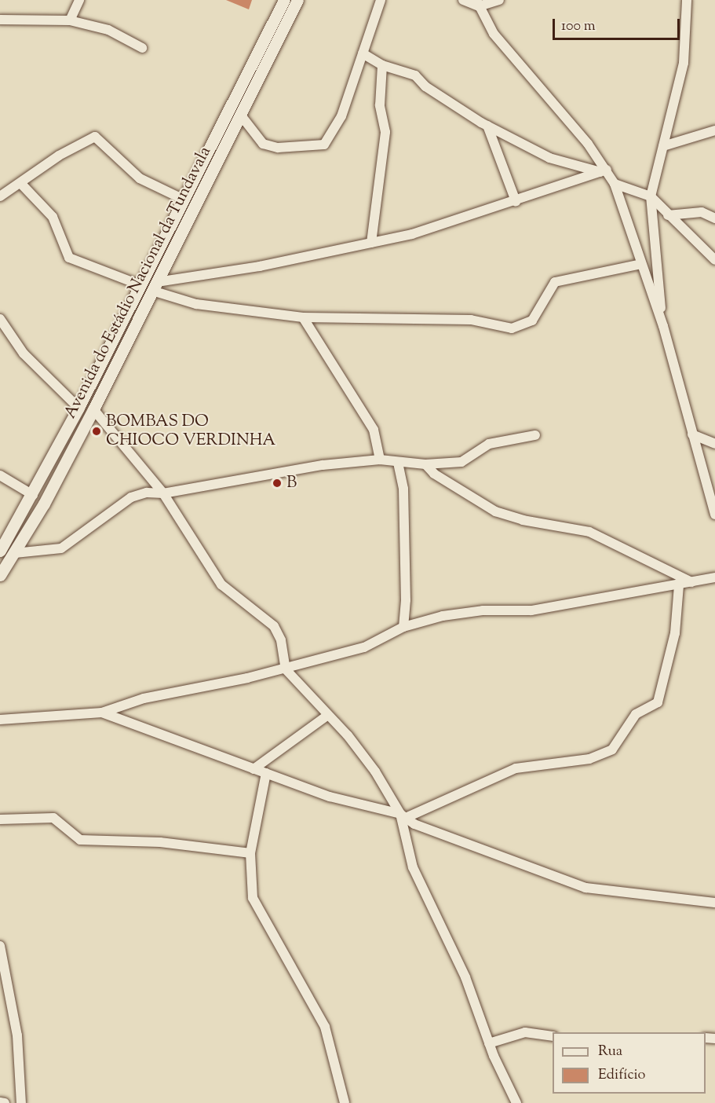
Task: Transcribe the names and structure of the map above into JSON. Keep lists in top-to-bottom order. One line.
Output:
{"streets":{"street":["Avenida do Estádio Nacional da Tundavala"]},"places":["BOMBAS DO CHIOCO VERDINHA","B"],"legend":["Rua","Edifício"],"scale_bar":"100 m"}
